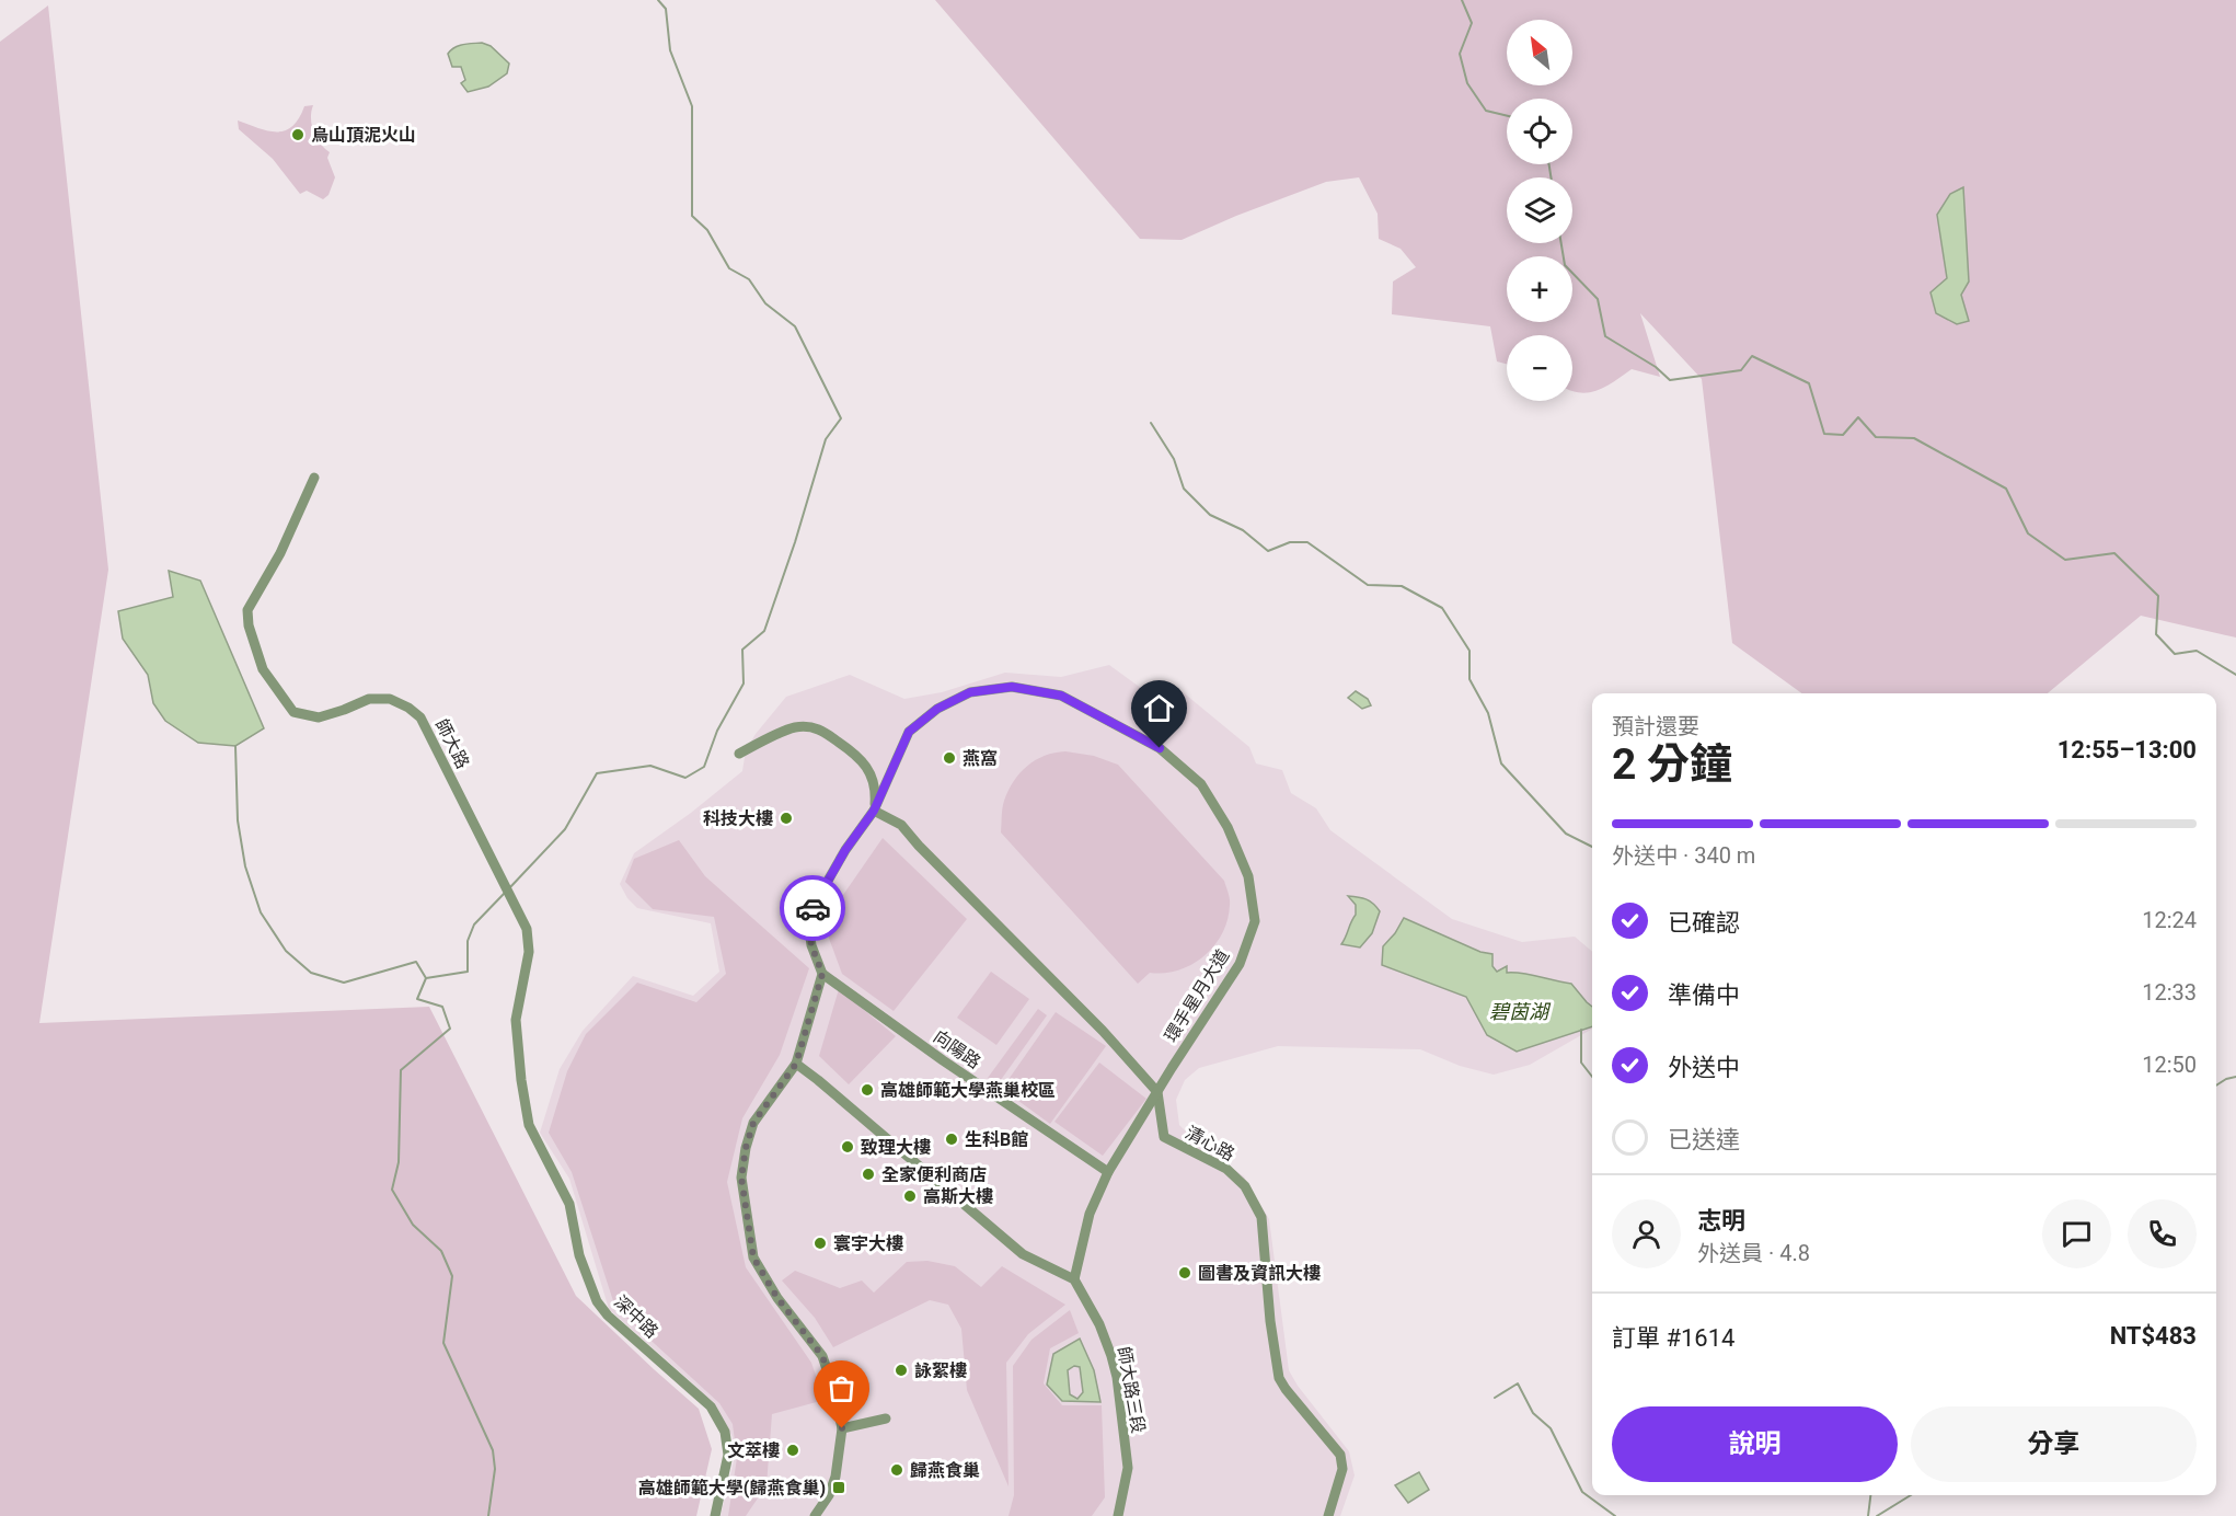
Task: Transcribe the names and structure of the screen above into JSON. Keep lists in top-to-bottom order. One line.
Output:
{"streets":{"street":["師大路","環手星月大道","向陽路","清心路","深中路","師大路三段"]},"crossings":[["師大路","深中路"],["環手星月大道","向陽路"],["環手星月大道","清心路"],["環手星月大道","師大路三段"]],"water":["碧茵湖"],"places":{"other":["烏山頂泥火山","燕窩","科技大樓","高雄師範大學燕巢校區","生科B館","致理大樓","全家便利商店","高斯大樓","寰宇大樓","圖書及資訊大樓","詠絮樓","文萃樓","歸燕食巢"],"transit":["高雄師範大學(歸燕食巢)"]},"north":"top left","page":{"map_buttons":["+","−"],"heading":["2 分鐘","預計還要","12:55–13:00"],"panel":["志明","外送員 · 4.8","訂單 #1614","NT$483"],"bar":"外送中 · 340 m","list":[["已確認","12:24"],["準備中","12:33"],["外送中","12:50"],"已送達"],"buttons":["說明","分享"]}}
